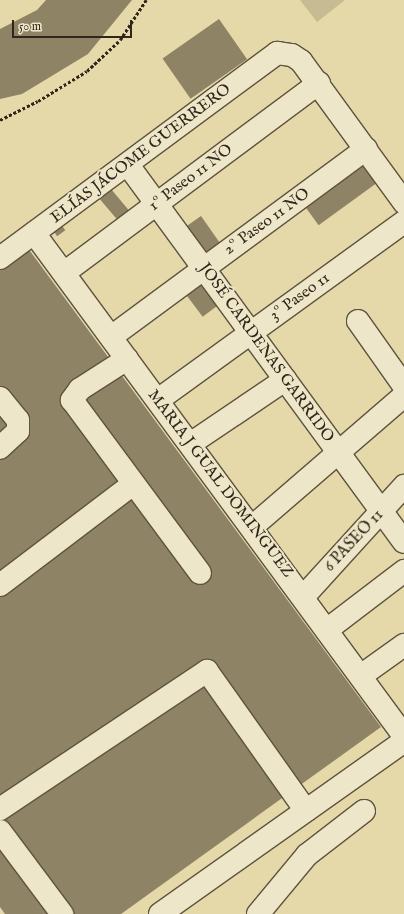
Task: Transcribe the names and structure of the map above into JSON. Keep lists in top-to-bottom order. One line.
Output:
{"streets":{"street":["ELÍAS JÁCOME GUERRERO","1º Paseo 11 NO","2º Paseo 11 NO","3º Paseo 11","JOSÉ CARDENAS GARRIDO","MARIA J GUAL DOMINGUEZ","6 PASEO 11"]},"crossings":[["ELÍAS JÁCOME GUERRERO","1º Paseo 11 NO"],["ELÍAS JÁCOME GUERRERO","JOSÉ CARDENAS GARRIDO"],["ELÍAS JÁCOME GUERRERO","MARIA J GUAL DOMINGUEZ"],["1º Paseo 11 NO","JOSÉ CARDENAS GARRIDO"],["1º Paseo 11 NO","MARIA J GUAL DOMINGUEZ"],["2º Paseo 11 NO","JOSÉ CARDENAS GARRIDO"],["2º Paseo 11 NO","MARIA J GUAL DOMINGUEZ"],["3º Paseo 11","JOSÉ CARDENAS GARRIDO"],["3º Paseo 11","MARIA J GUAL DOMINGUEZ"],["JOSÉ CARDENAS GARRIDO","6 PASEO 11"],["MARIA J GUAL DOMINGUEZ","6 PASEO 11"]],"scale_bar":"50 m"}
